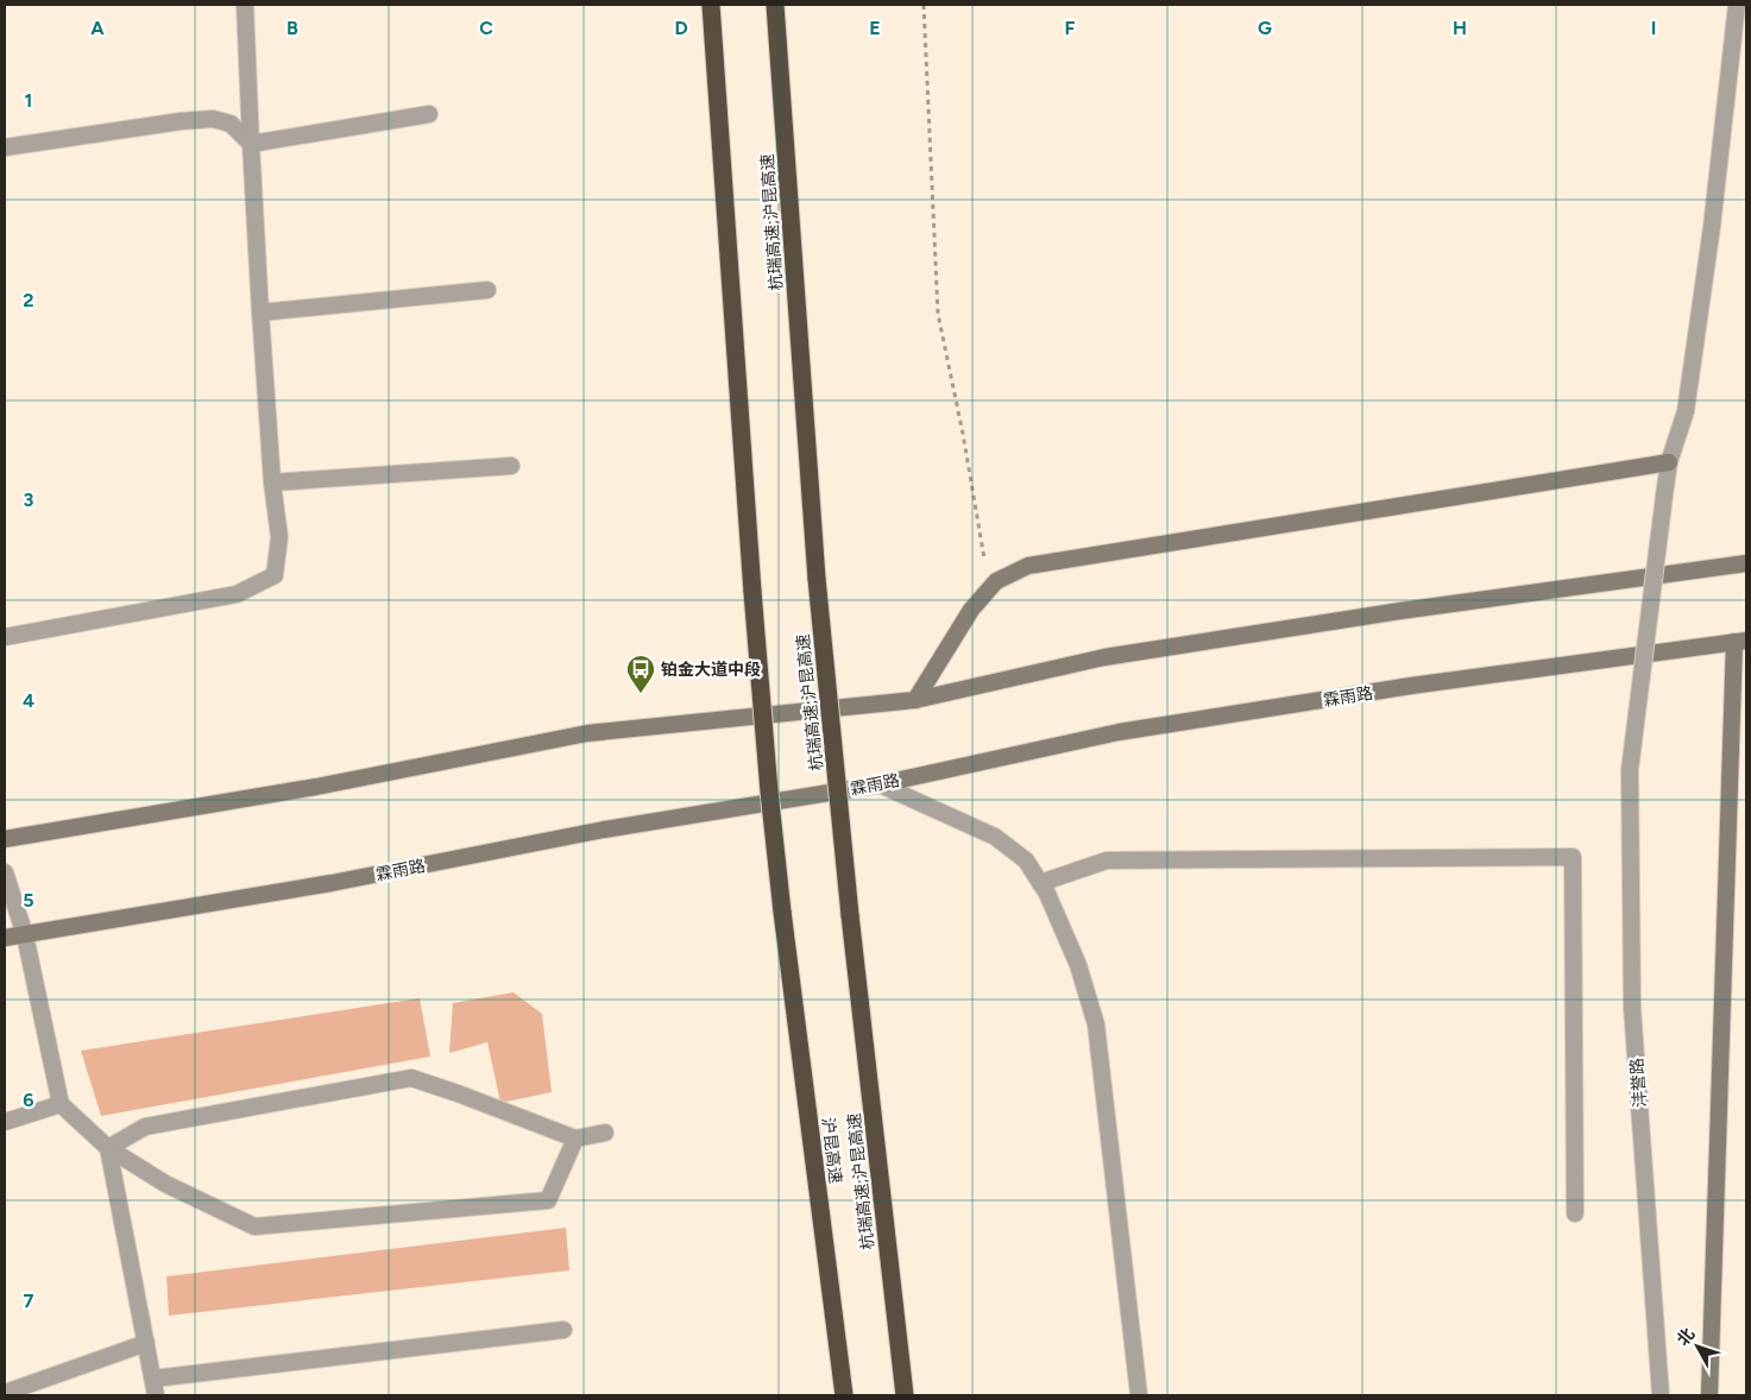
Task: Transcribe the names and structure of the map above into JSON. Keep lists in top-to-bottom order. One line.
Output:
{"streets":{"highway":["杭瑞高速;沪昆高速","沪昆高速"],"main road":["霖雨路"],"street":["沣誉路"]},"places":{"bus stop":["铂金大道中段"]},"north":"top left","grid":{"columns":["A","B","C","D","E","F","G","H","I"],"rows":["1","2","3","4","5","6","7"]}}
